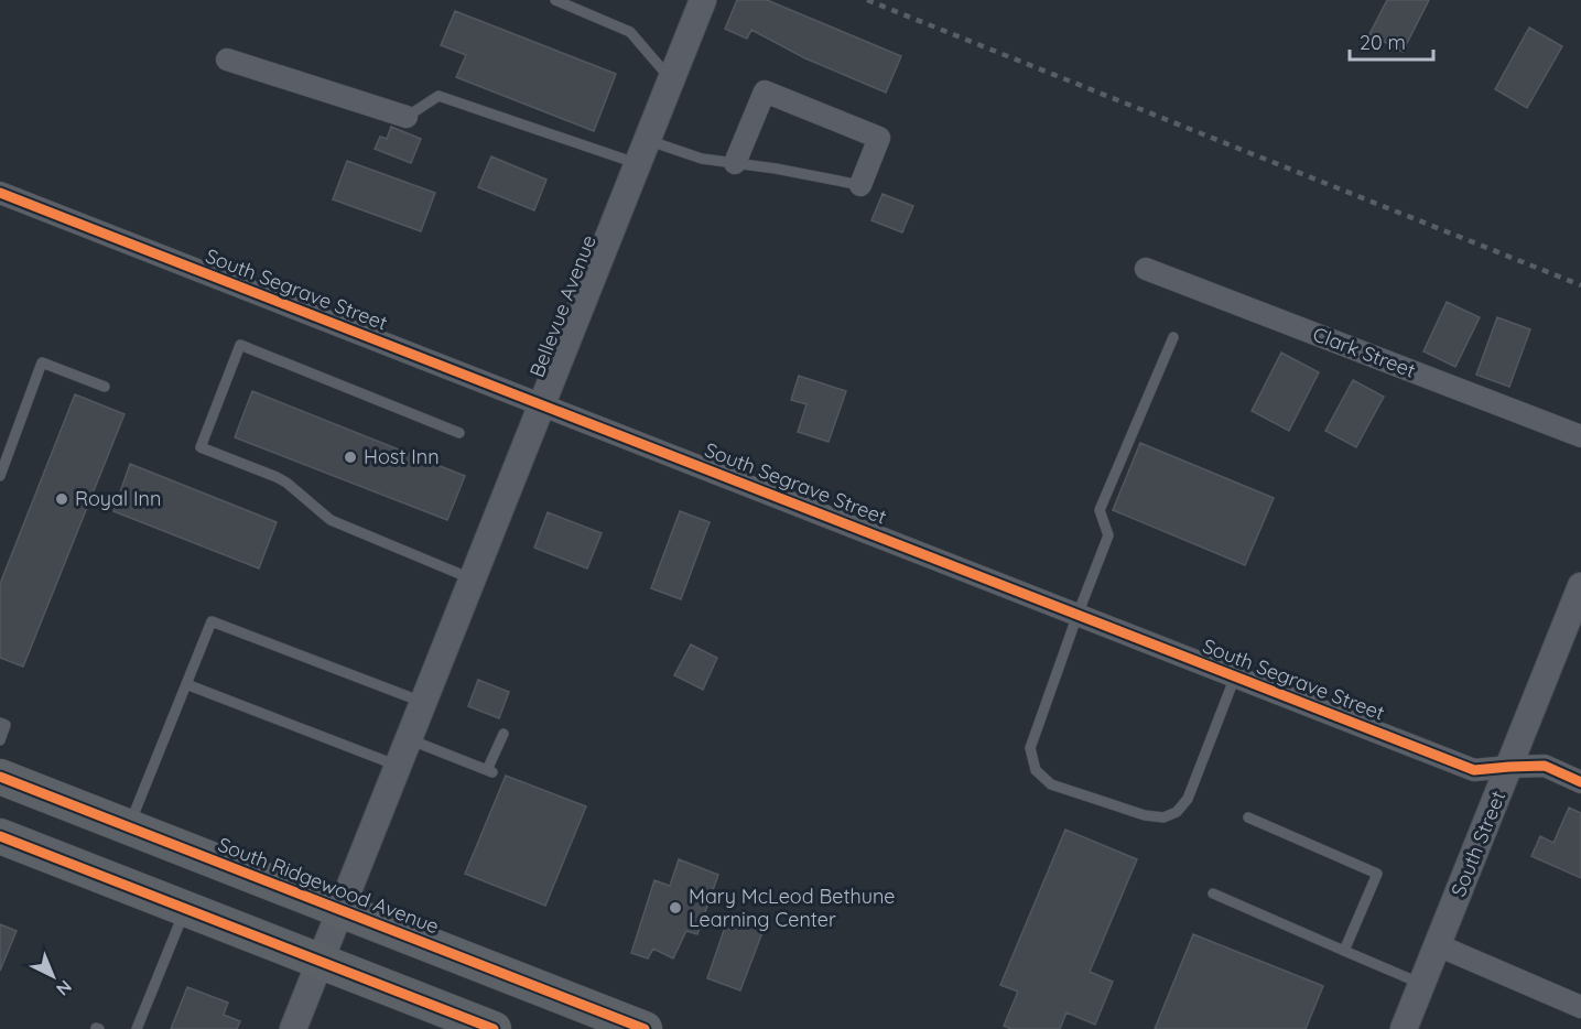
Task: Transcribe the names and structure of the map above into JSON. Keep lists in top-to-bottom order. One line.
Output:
{"streets":{"main road":["South Ridgewood Avenue"],"street":["South Segrave Street","Bellevue Avenue","Clark Street","South Street"]},"crossings":[["South Segrave Street","Bellevue Avenue"],["South Segrave Street","South Street"],["Bellevue Avenue","South Ridgewood Avenue"]],"places":["Host Inn","Royal Inn","Mary McLeod Bethune Learning Center"],"scale_bar":"20 m","north":"bottom right"}
